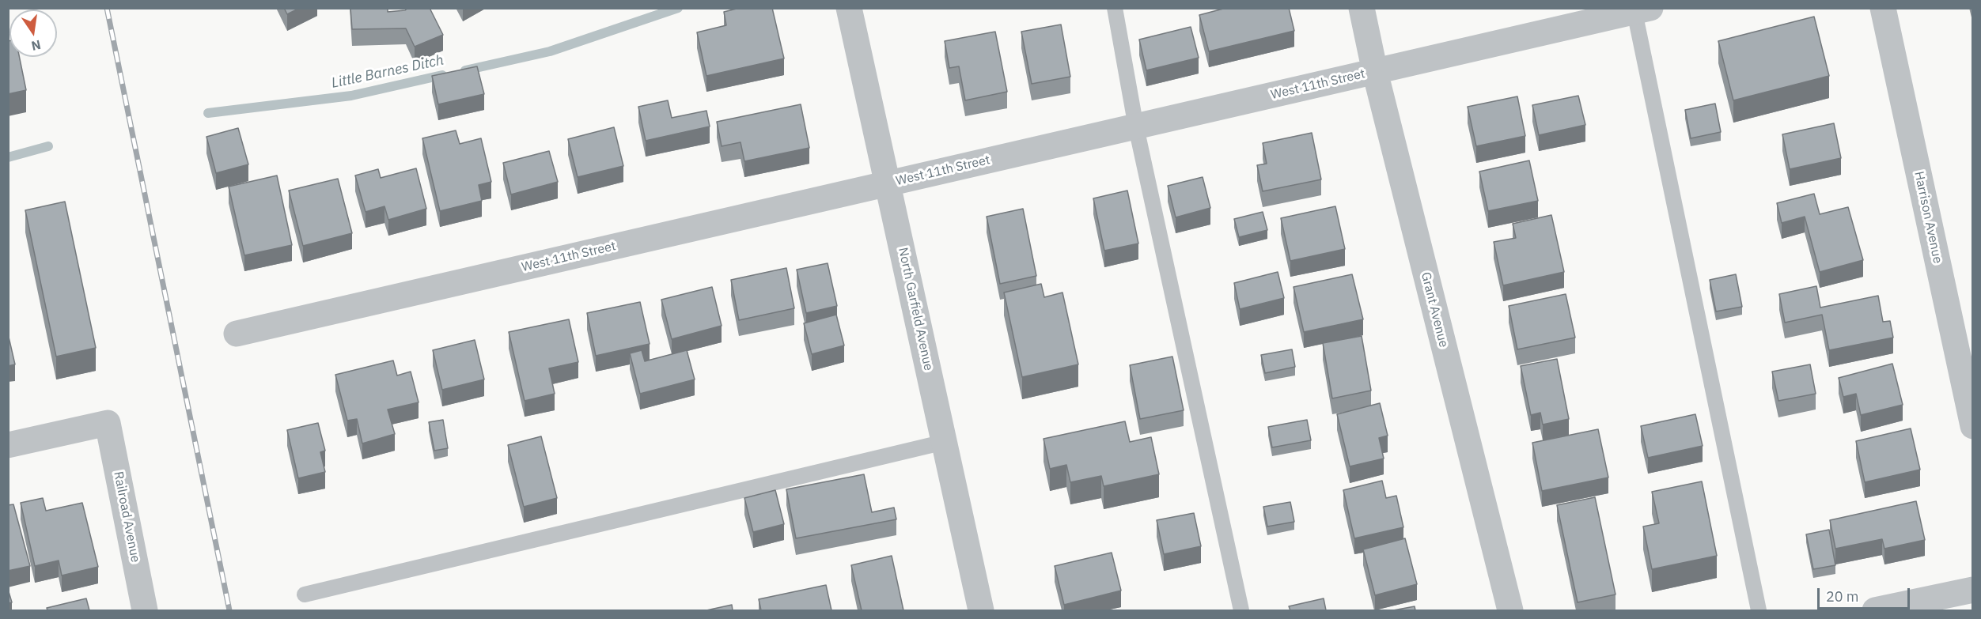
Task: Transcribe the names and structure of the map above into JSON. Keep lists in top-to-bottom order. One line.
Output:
{"streets":{"street":["West 11th Street","Harrison Avenue","North Garfield Avenue","Grant Avenue","Railroad Avenue"]},"crossings":[["West 11th Street","North Garfield Avenue"],["West 11th Street","Grant Avenue"]],"water":["Little Barnes Ditch"],"scale_bar":"20 m","north":"bottom"}
